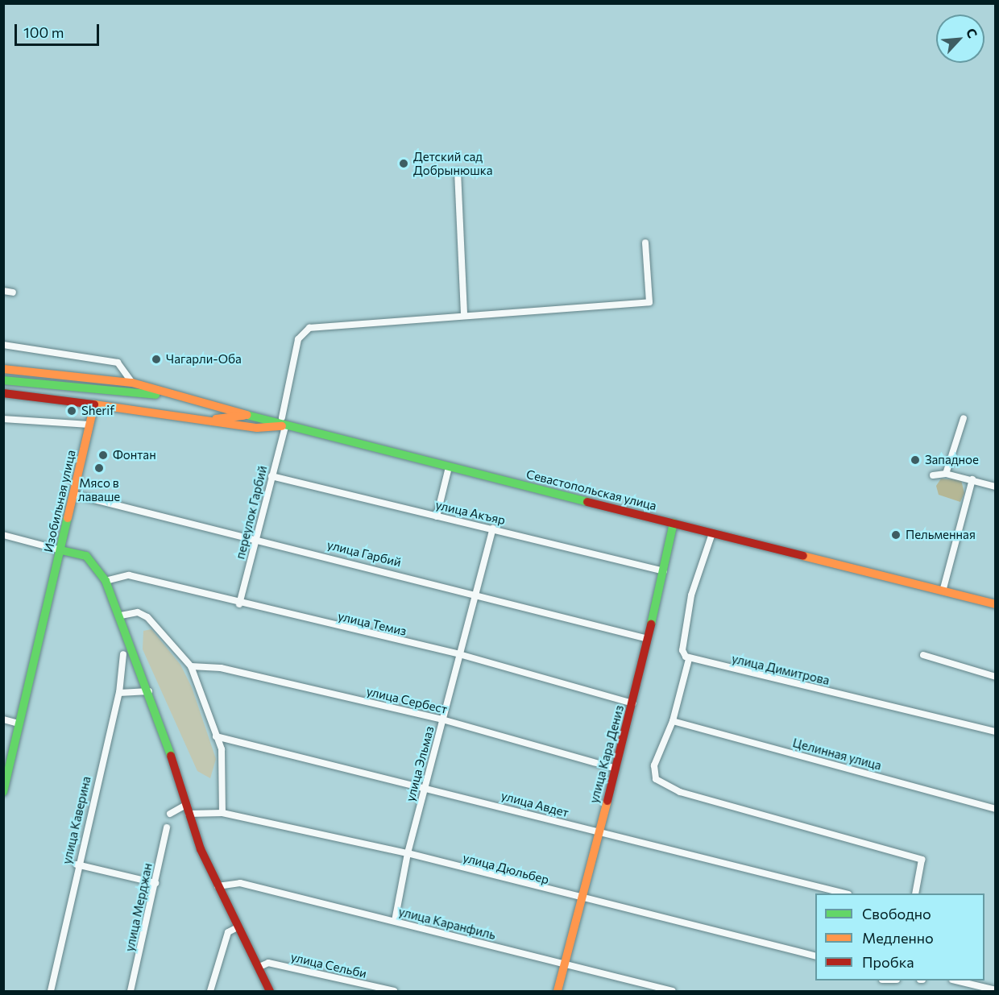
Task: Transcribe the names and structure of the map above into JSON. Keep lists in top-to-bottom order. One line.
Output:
{"streets":{"main road":["Севастопольская улица","Изобильная улица","улица Кара Дениз"],"street":["переулок Гарбий","улица Акъяр","улица Гарбий","улица Темиз","улица Димитрова","улица Сербест","Целинная улица","улица Эльмаз","улица Авдет","улица Каверина","улица Дюльбер","улица Мерджан","улица Каранфиль","улица Сельби"]},"crossings":[["Севастопольская улица","переулок Гарбий"],["Севастопольская улица","улица Кара Дениз"],["Изобильная улица","улица Гарбий"],["переулок Гарбий","улица Акъяр"],["переулок Гарбий","улица Гарбий"],["переулок Гарбий","улица Темиз"],["улица Акъяр","улица Кара Дениз"],["улица Акъяр","улица Эльмаз"],["улица Гарбий","улица Кара Дениз"],["улица Гарбий","улица Эльмаз"],["улица Темиз","улица Кара Дениз"],["улица Темиз","улица Эльмаз"],["улица Сербест","улица Кара Дениз"],["улица Сербест","улица Эльмаз"],["улица Кара Дениз","улица Авдет"],["улица Кара Дениз","улица Дюльбер"],["улица Кара Дениз","улица Каранфиль"],["улица Эльмаз","улица Авдет"],["улица Эльмаз","улица Дюльбер"],["улица Эльмаз","улица Каранфиль"]],"places":["Детский сад Добрынюшка","Чагарли-Оба","Sherif","Фонтан","Западное","Мясо в лаваше","Пельменная"],"legend":["Свободно","Медленно","Пробка"],"scale_bar":"100 m","north":"top right"}
